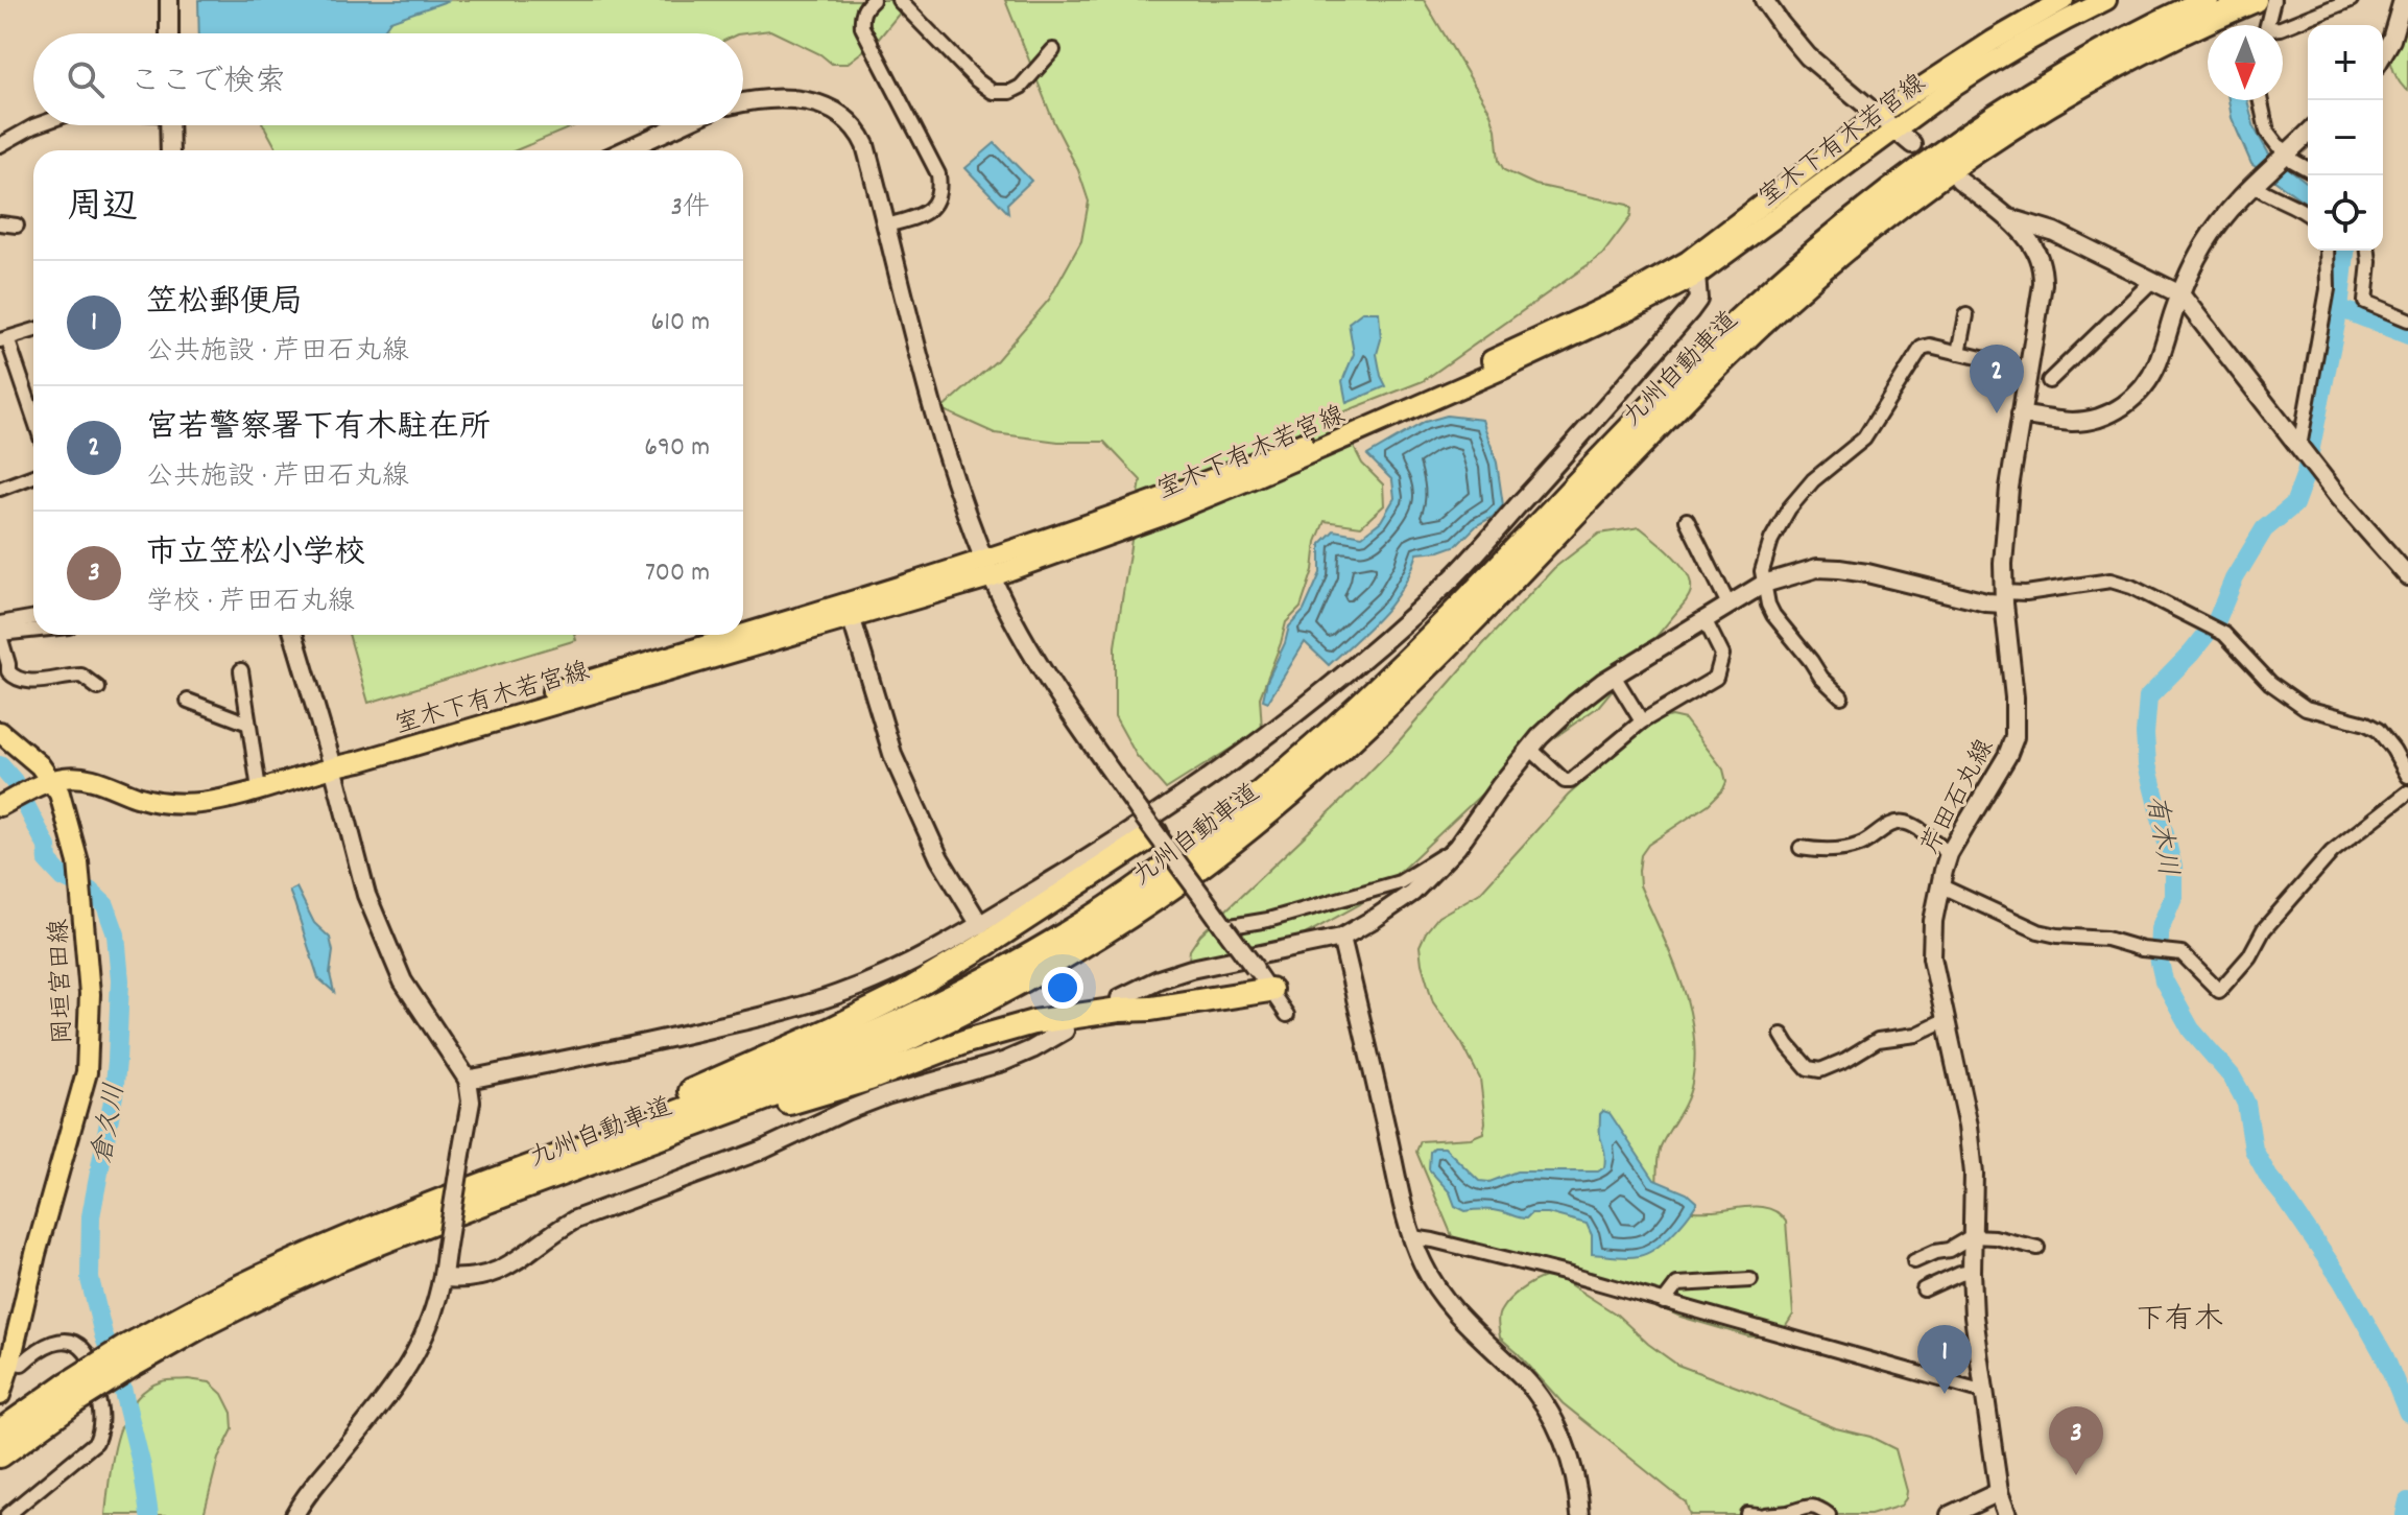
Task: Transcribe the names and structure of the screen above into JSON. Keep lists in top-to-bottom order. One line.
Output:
{"streets":{"highway":["九州自動車道"],"main road":["室木下有木若宮線","岡垣宮田線"],"street":["芹田石丸線"]},"crossings":[["室木下有木若宮線","岡垣宮田線"]],"districts":["下有木"],"water":["有木川","倉久川"],"north":"bottom","page":{"map_buttons":["+","−"],"search":"ここで検索","heading":["周辺","3件"],"list":[{"mark":"1","name":"笠松郵便局","note":"公共施設 · 芹田石丸線","value":"610 m"},{"mark":"2","name":"宮若警察署下有木駐在所","note":"公共施設 · 芹田石丸線","value":"690 m"},{"mark":"3","name":"市立笠松小学校","note":"学校 · 芹田石丸線","value":"700 m"}],"pins":["2","1","3"]}}
